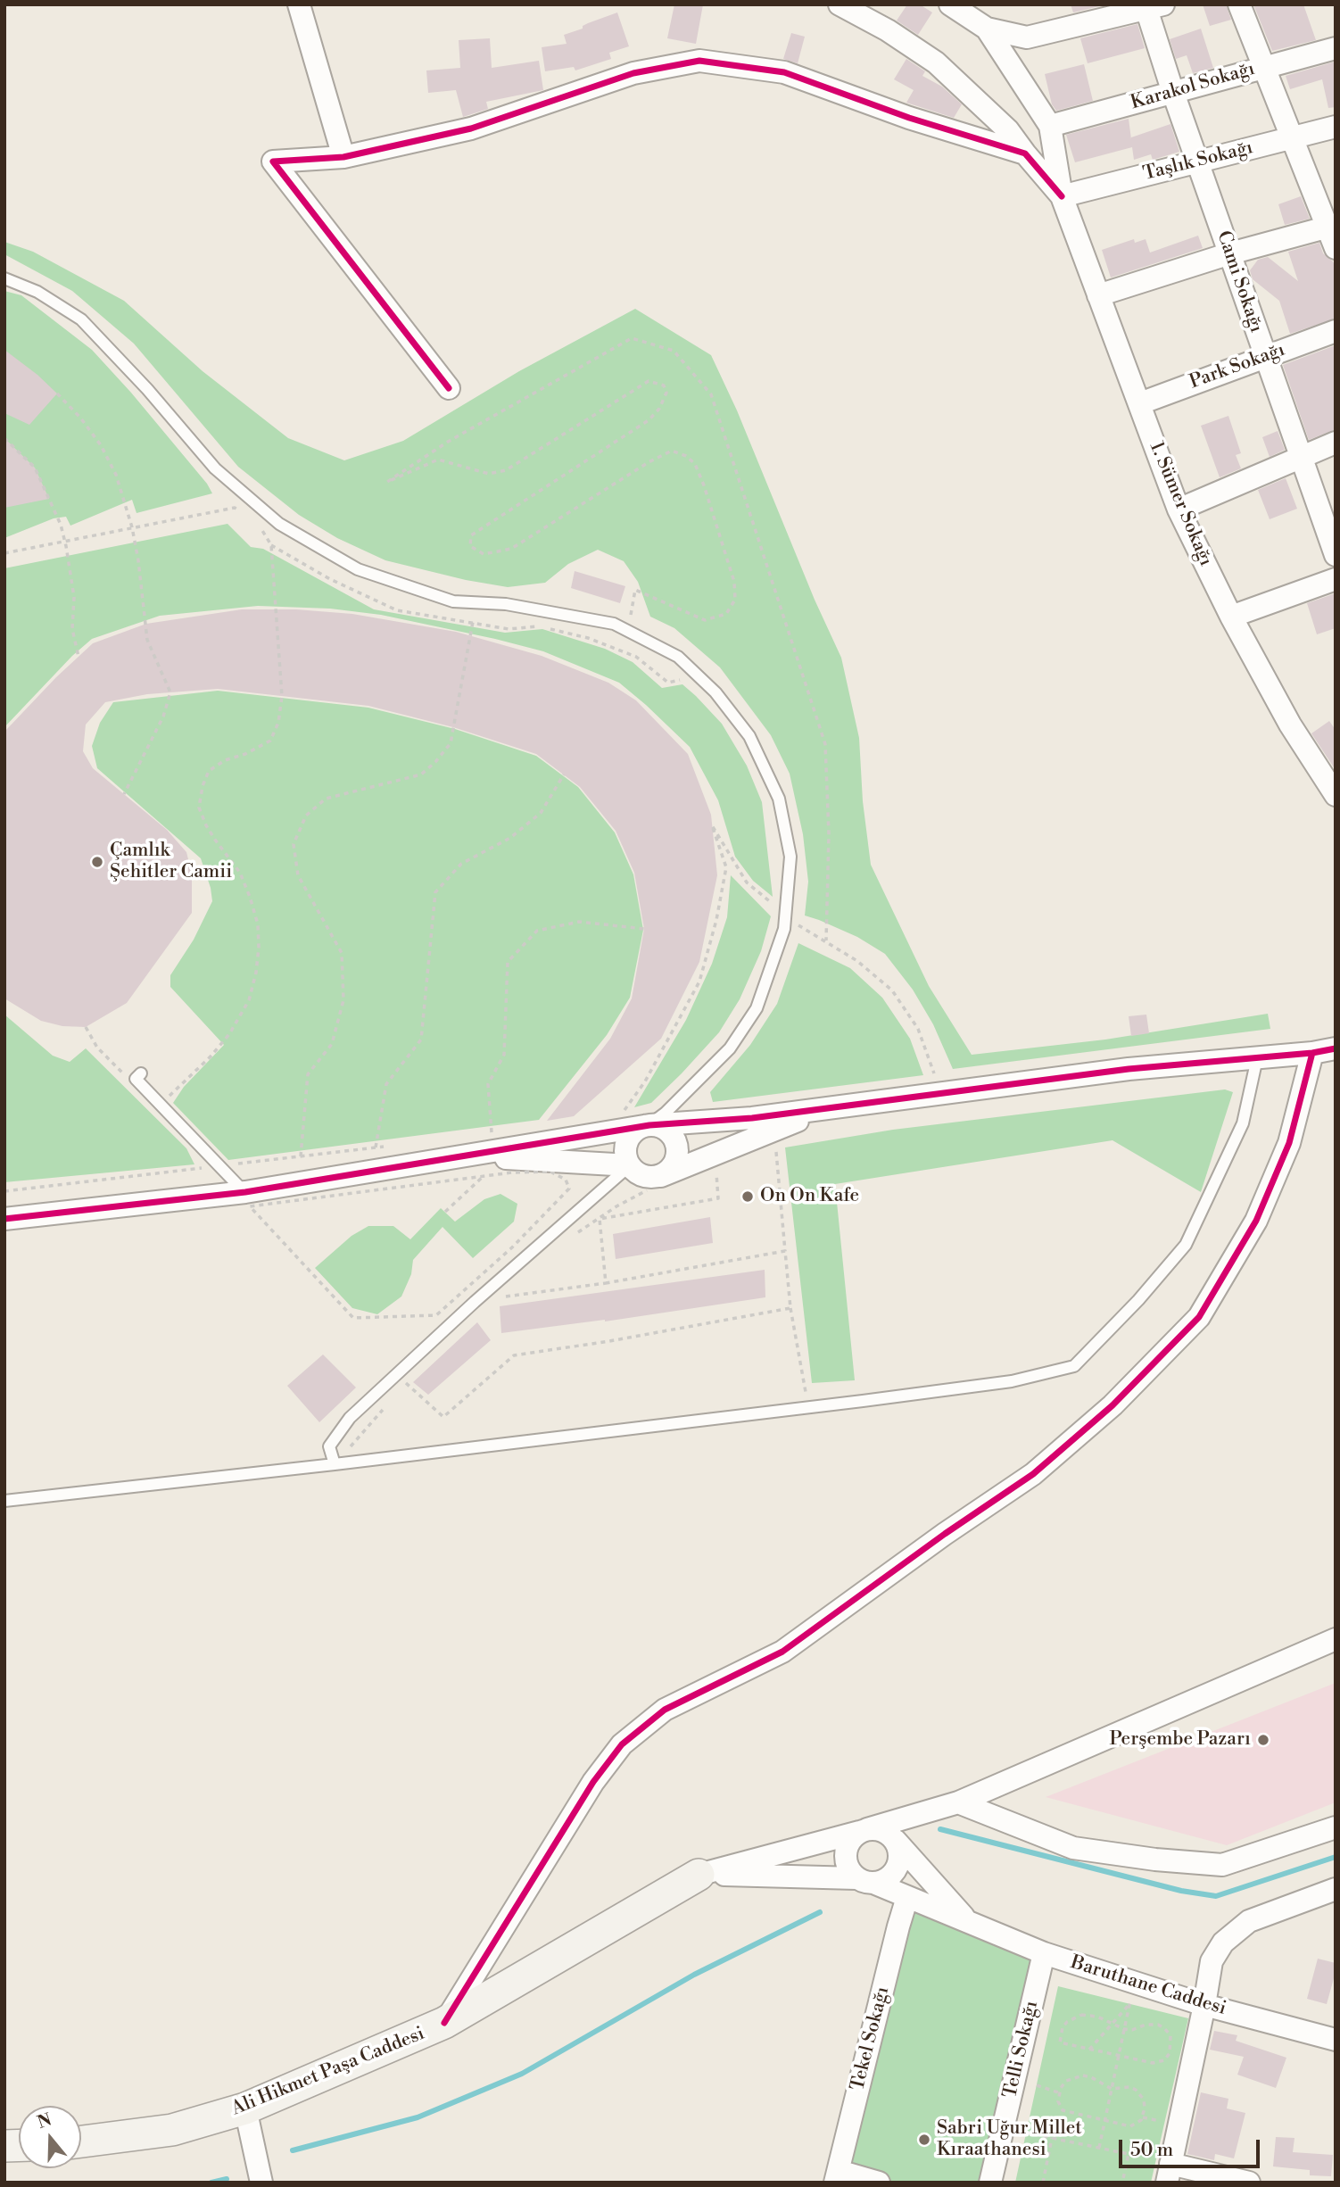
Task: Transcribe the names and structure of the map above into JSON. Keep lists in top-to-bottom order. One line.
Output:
{"streets":{"main road":["Ali Hikmet Paşa Caddesi"],"street":["Karakol Sokağı","Taşlık Sokağı","Cami Sokağı","Park Sokağı","1. Sümer Sokağı","Baruthane Caddesi","Tekel Sokağı","Telli Sokağı"]},"crossings":[["Karakol Sokağı","Cami Sokağı"],["Taşlık Sokağı","Cami Sokağı"],["Taşlık Sokağı","1. Sümer Sokağı"],["Cami Sokağı","Park Sokağı"],["Park Sokağı","1. Sümer Sokağı"],["Baruthane Caddesi","Tekel Sokağı"],["Baruthane Caddesi","Telli Sokağı"]],"places":["Çamlık Şehitler Camii","On On Kafe","Perşembe Pazarı","Sabri Uğur Millet Kıraathanesi"],"scale_bar":"50 m","north":"top"}
